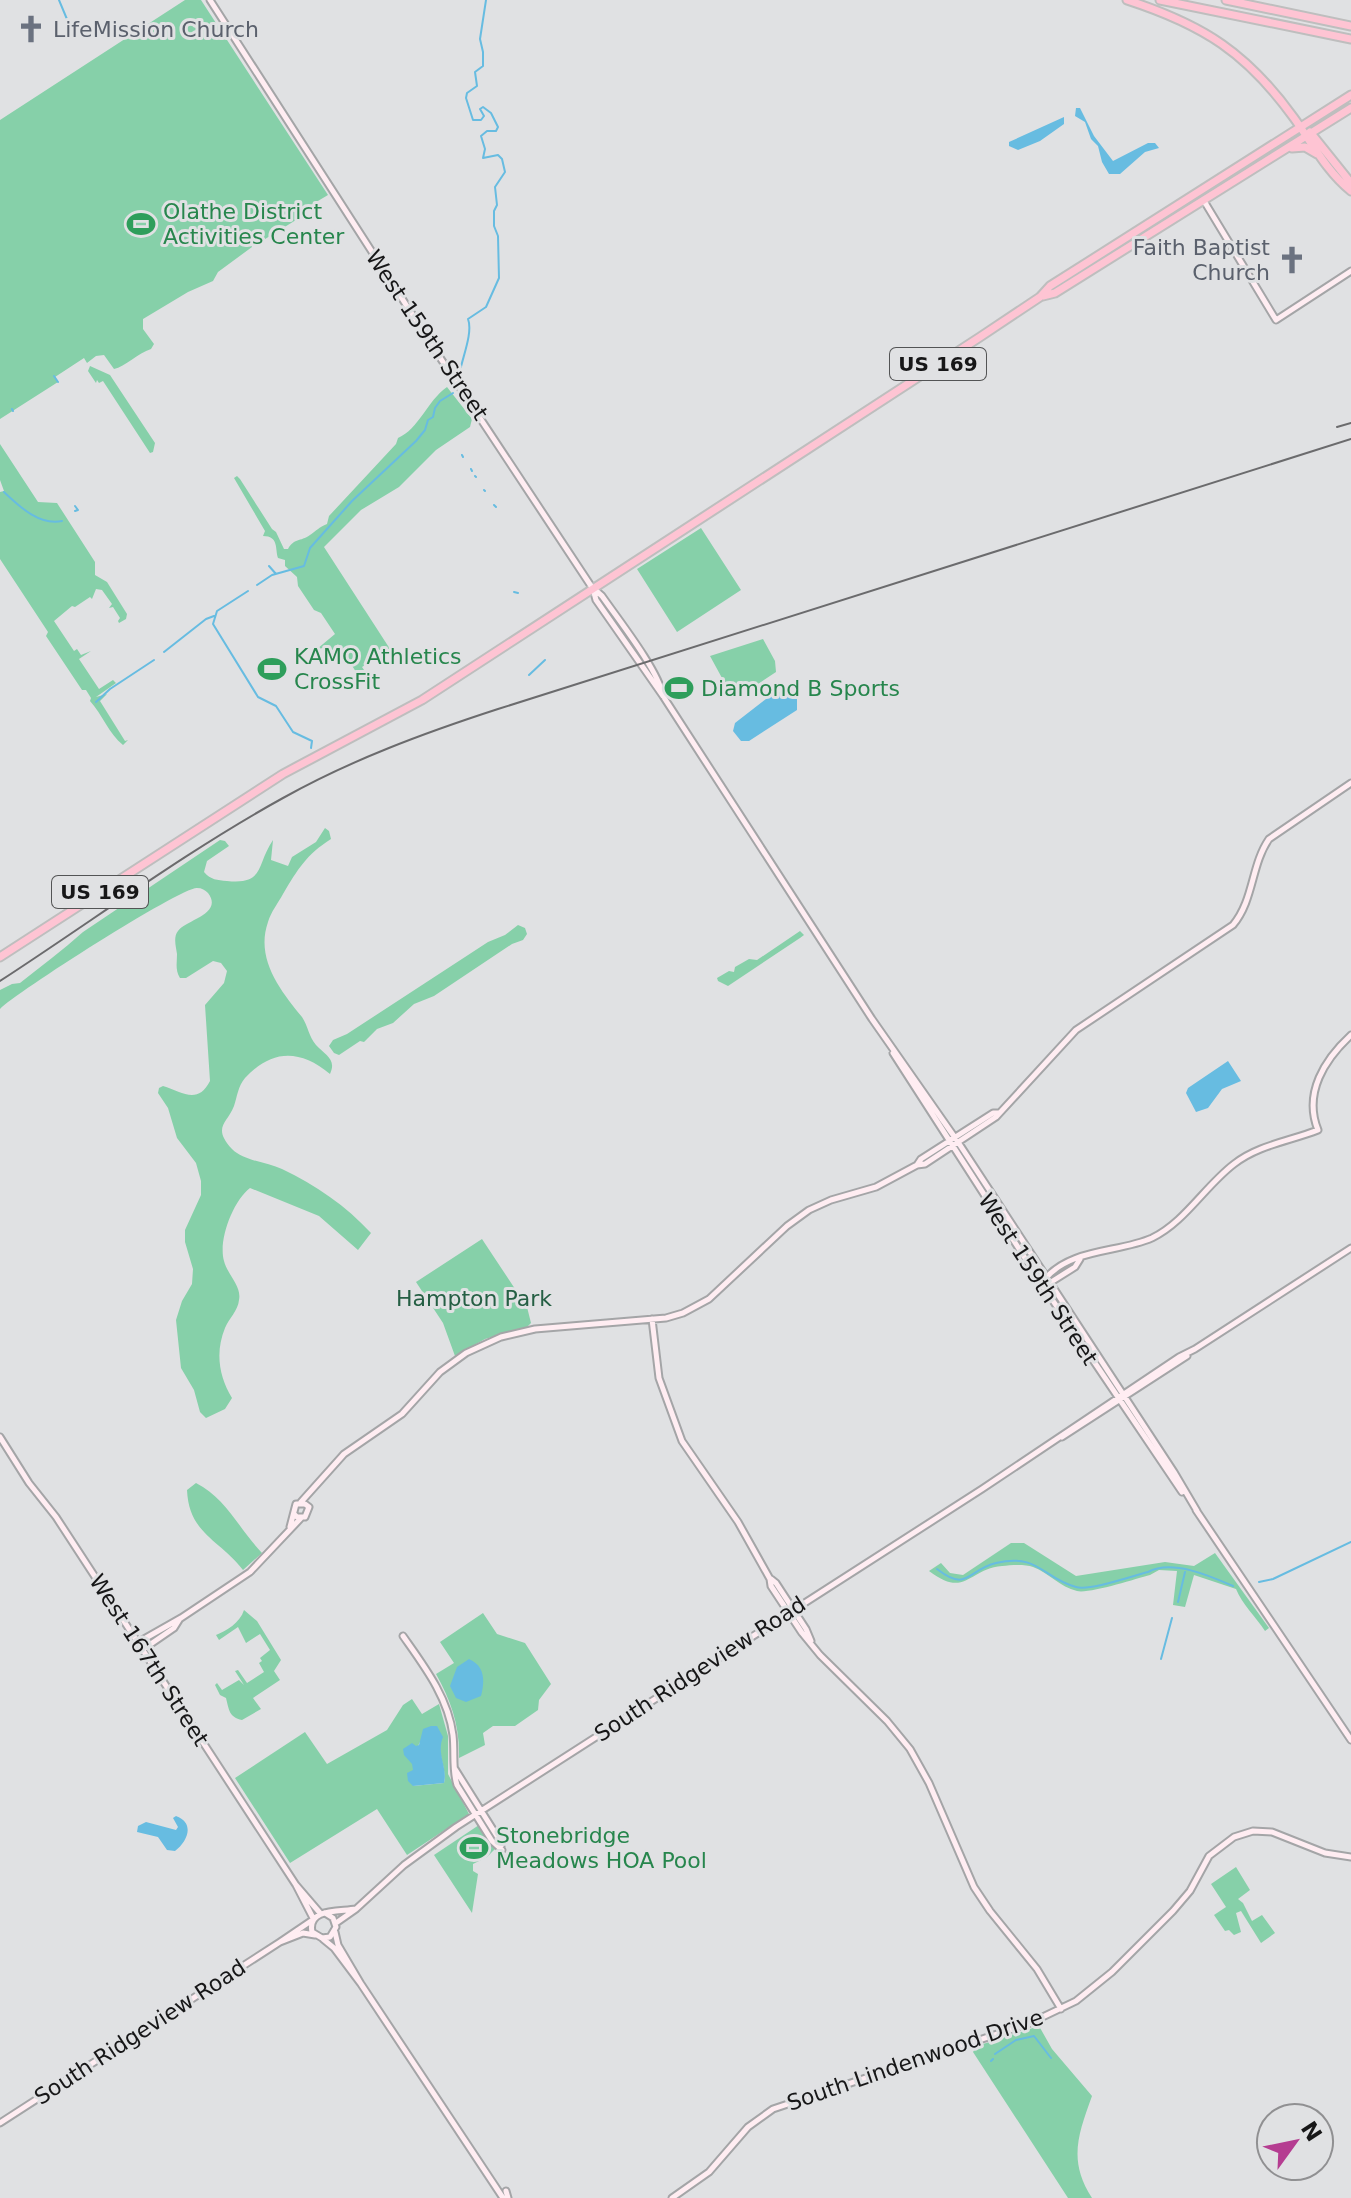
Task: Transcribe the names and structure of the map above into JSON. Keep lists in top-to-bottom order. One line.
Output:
{"streets":{"highway":["US 169"],"street":["West 159th Street","West 167th Street","South Ridgeview Road","South Lindenwood Drive"]},"crossings":[["West 159th Street","US 169"],["West 159th Street","South Ridgeview Road"],["West 167th Street","South Ridgeview Road"]],"parks":["Hampton Park"],"places":{"church":["LifeMission Church","Faith Baptist Church"],"sports":["Olathe District Activities Center","KAMO Athletics CrossFit","Diamond B Sports","Stonebridge Meadows HOA Pool"]},"north":"top right"}
